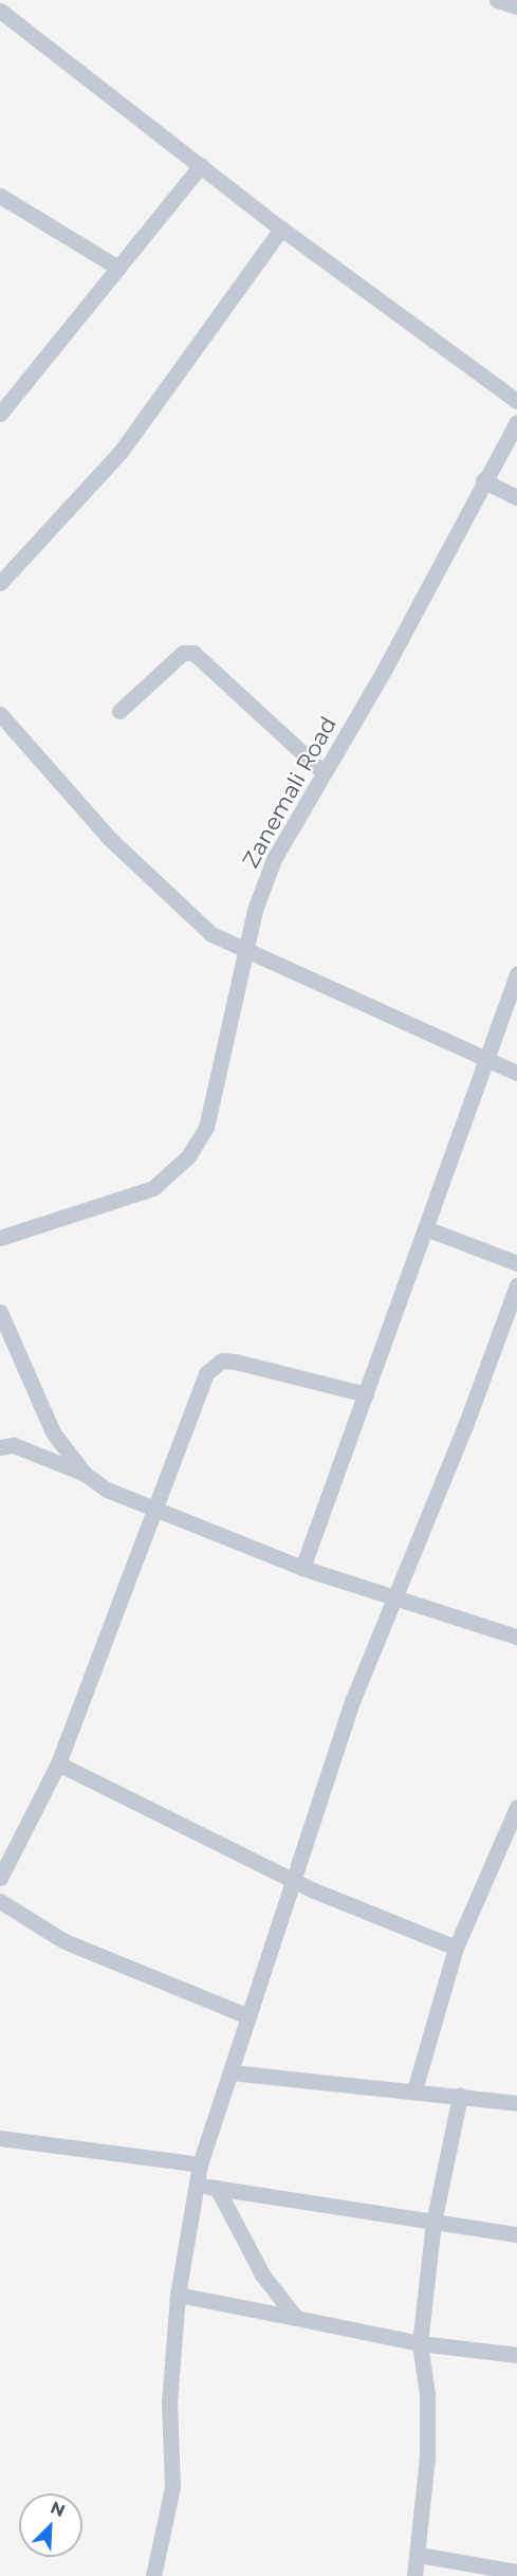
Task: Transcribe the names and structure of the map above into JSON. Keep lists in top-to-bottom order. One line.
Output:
{"streets":{"street":["Zanemali Road"]},"north":"top right"}
